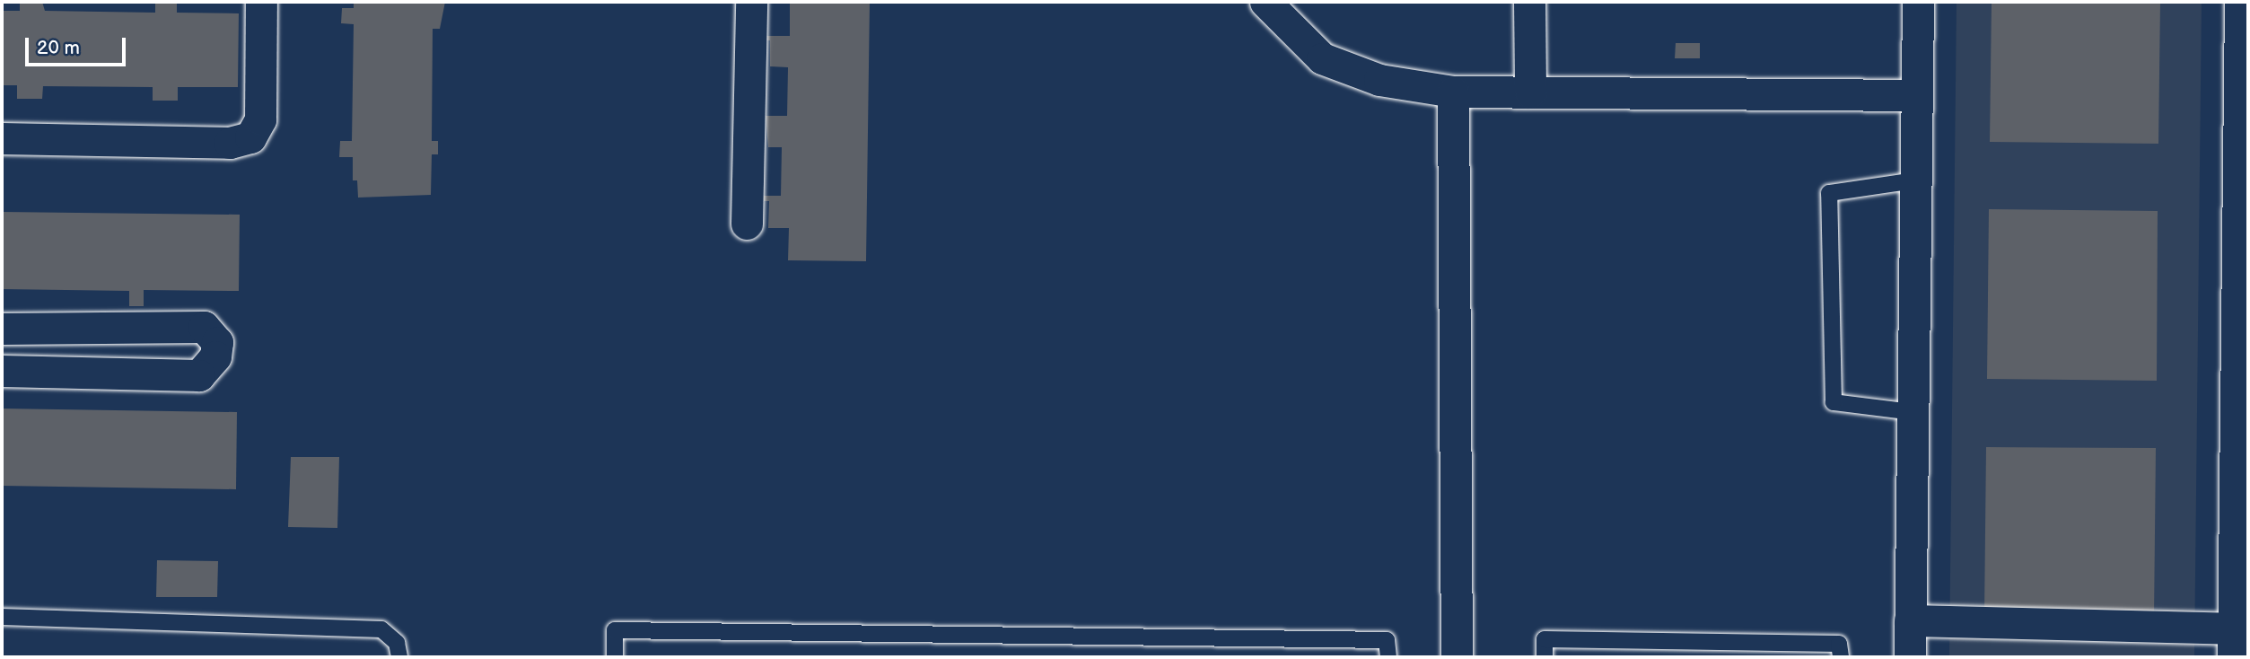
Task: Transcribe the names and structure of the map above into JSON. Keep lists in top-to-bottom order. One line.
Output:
{"scale_bar":"20 m"}
